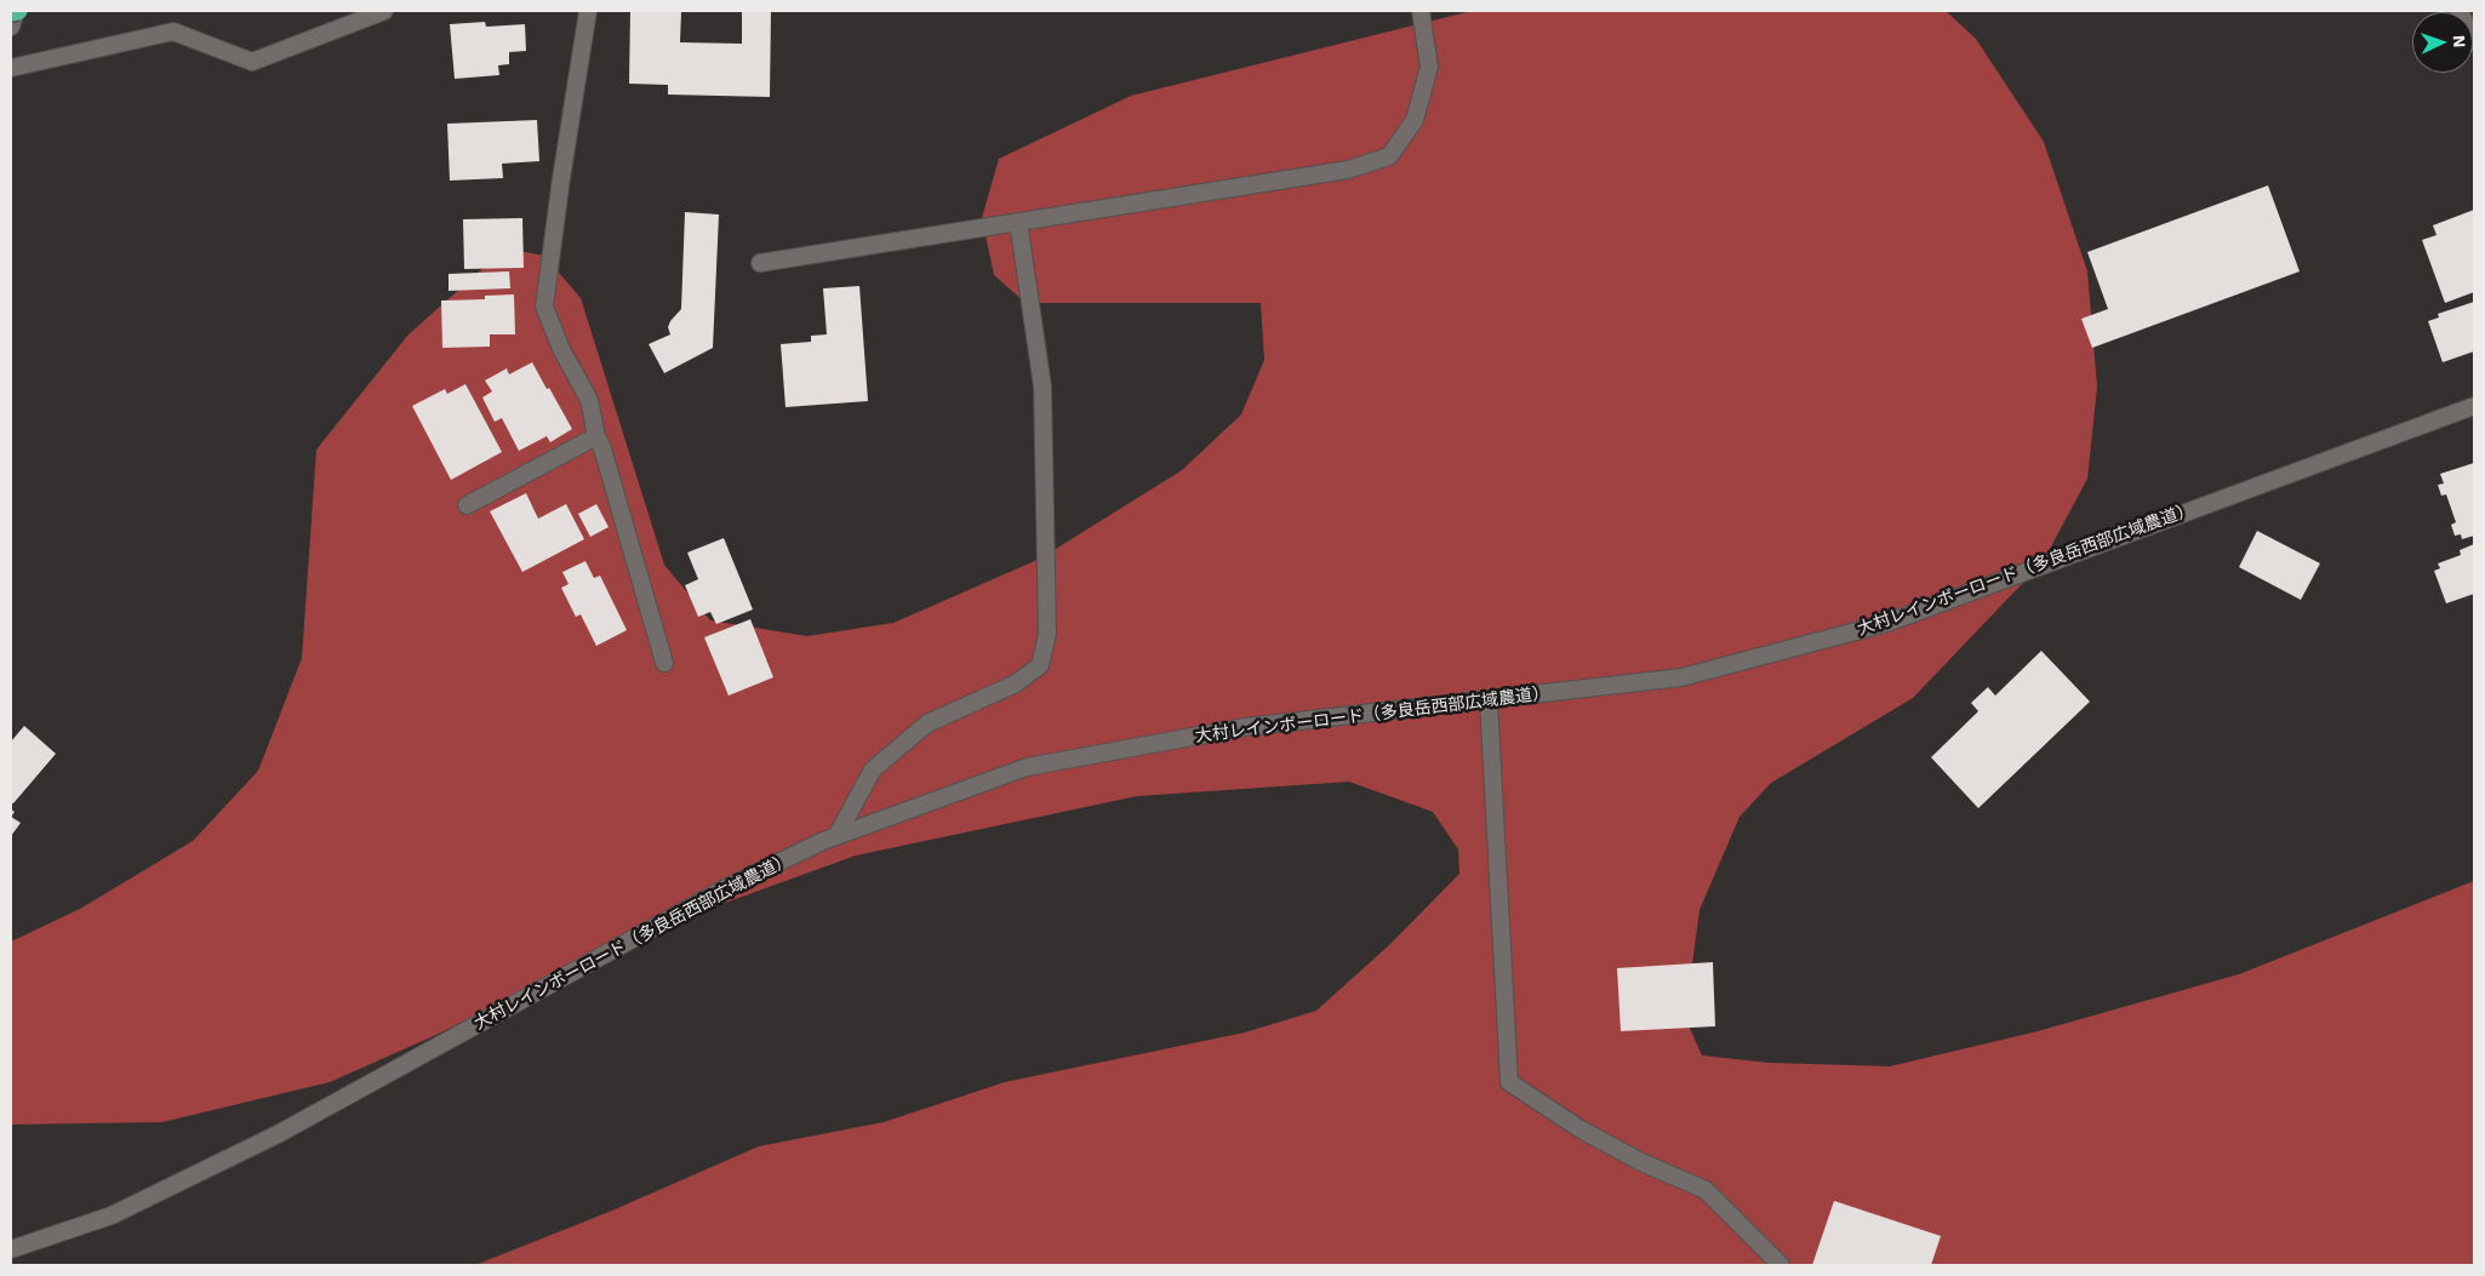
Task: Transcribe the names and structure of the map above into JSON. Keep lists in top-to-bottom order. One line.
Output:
{"streets":{"street":["大村レインボーロード（多良岳西部広域農道）"]},"north":"right"}
